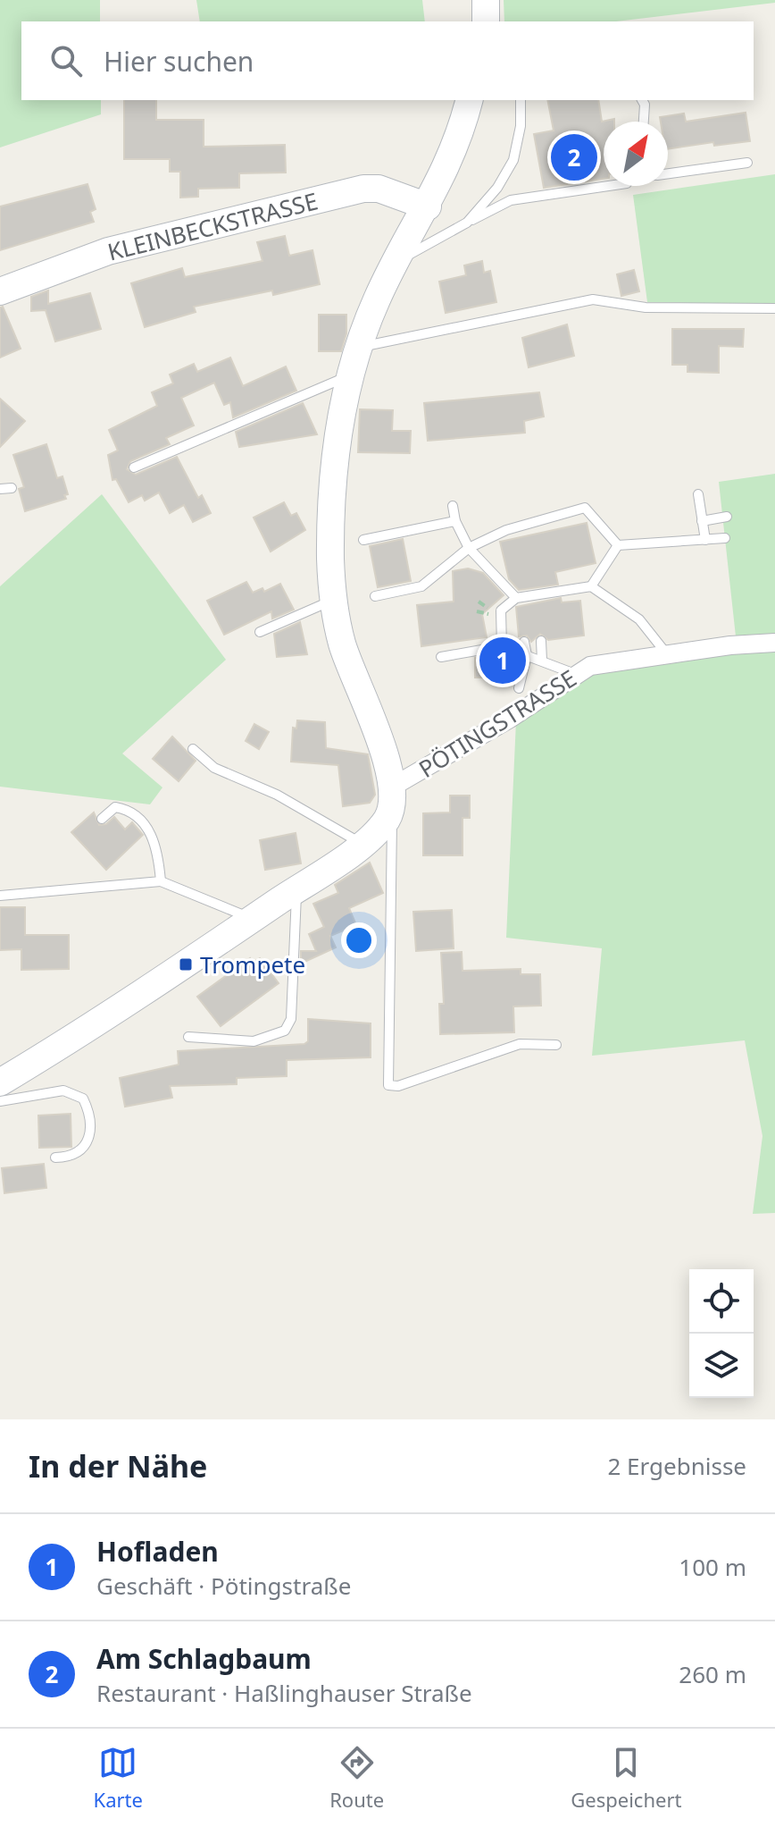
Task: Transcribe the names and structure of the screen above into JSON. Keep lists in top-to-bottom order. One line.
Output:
{"streets":{"main road":["KLEINBECKSTRASSE"],"street":["PÖTINGSTRASSE"]},"places":{"transit":["Trompete"]},"north":"top right","page":{"search":"Hier suchen","pins":["2","1"],"heading":["In der Nähe","2 Ergebnisse"],"list":[{"mark":"1","name":"Hofladen","note":"Geschäft · Pötingstraße","value":"100 m"},{"mark":"2","name":"Am Schlagbaum","note":"Restaurant · Haßlinghauser Straße","value":"260 m"}],"nav":["Karte","Route","Gespeichert"]}}
